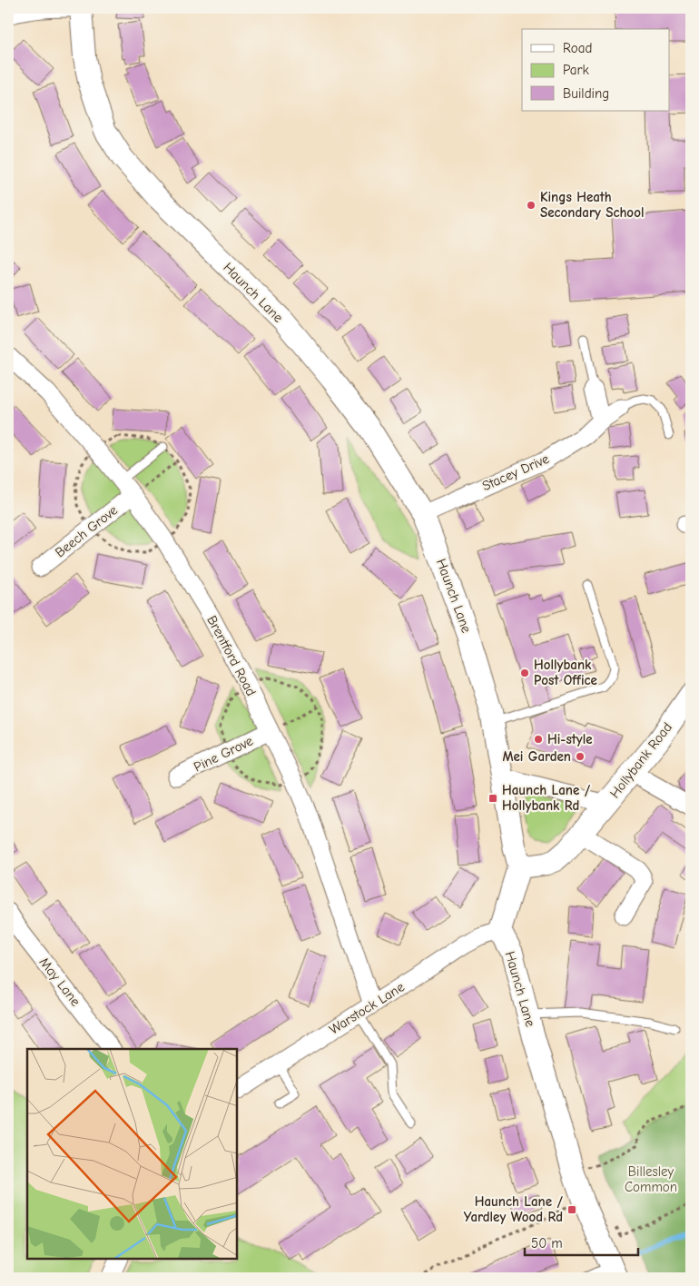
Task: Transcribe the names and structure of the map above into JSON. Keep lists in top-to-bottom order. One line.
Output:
{"streets":{"street":["Haunch Lane","Stacey Drive","Beech Grove","Brentford Road","Pine Grove","Hollybank Road","May Lane","Warstock Lane"]},"crossings":[["Haunch Lane","Stacey Drive"],["Haunch Lane","Hollybank Road"],["Haunch Lane","Warstock Lane"],["Beech Grove","Brentford Road"],["Brentford Road","Pine Grove"],["Brentford Road","Warstock Lane"]],"parks":["Billesley Common"],"places":{"other":["Kings Heath Secondary School","Hollybank Post Office","Hi-style","Mei Garden"],"transit":["Haunch Lane / Hollybank Rd","Haunch Lane / Yardley Wood Rd"]},"legend":["Road","Park","Building"],"scale_bar":"50 m"}
